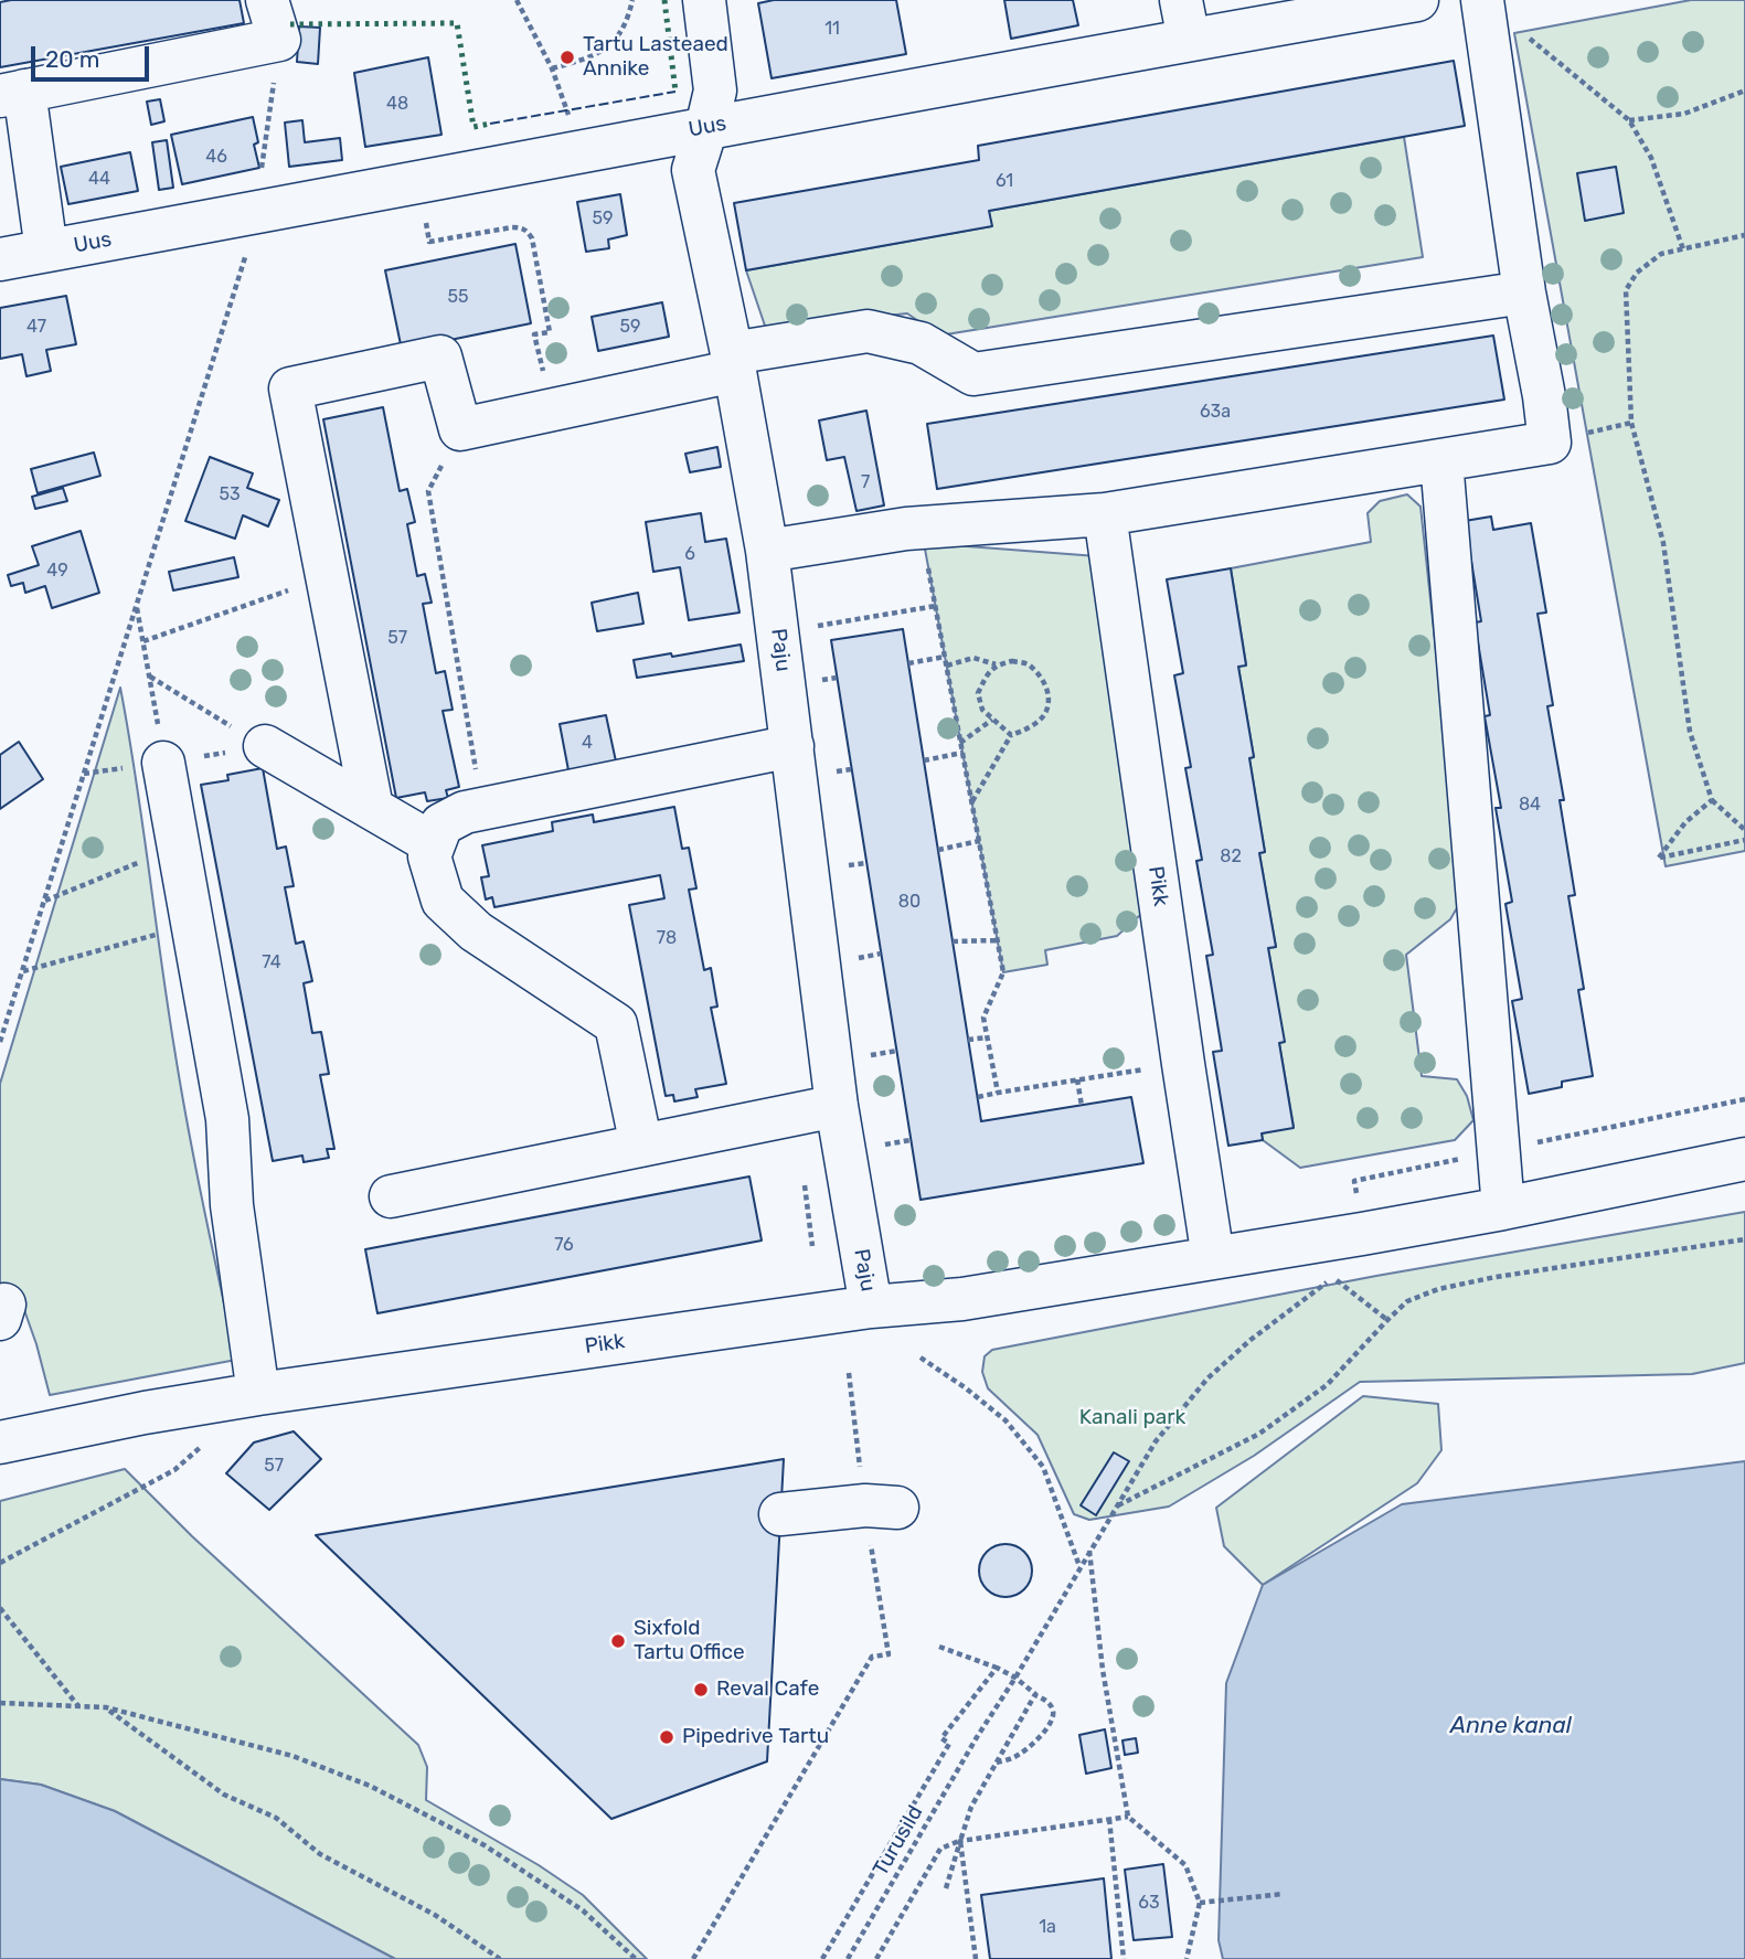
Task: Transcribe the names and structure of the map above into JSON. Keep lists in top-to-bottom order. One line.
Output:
{"streets":{"street":["Uus","Paju","Pikk"],"path":["Turusild"]},"crossings":[["Uus","Paju"],["Paju","Pikk"]],"water":["Anne kanal"],"parks":["Kanali park"],"places":["Tartu Lasteaed Annike","Sixfold Tartu Office","Reval Cafe","Pipedrive Tartu"],"house_numbers":["11","48","46","44","61","59","55","47","59","63a","7","53","6","49","57","4","84","82","80","78","74","76","57","63","1a"],"scale_bar":"20 m"}
